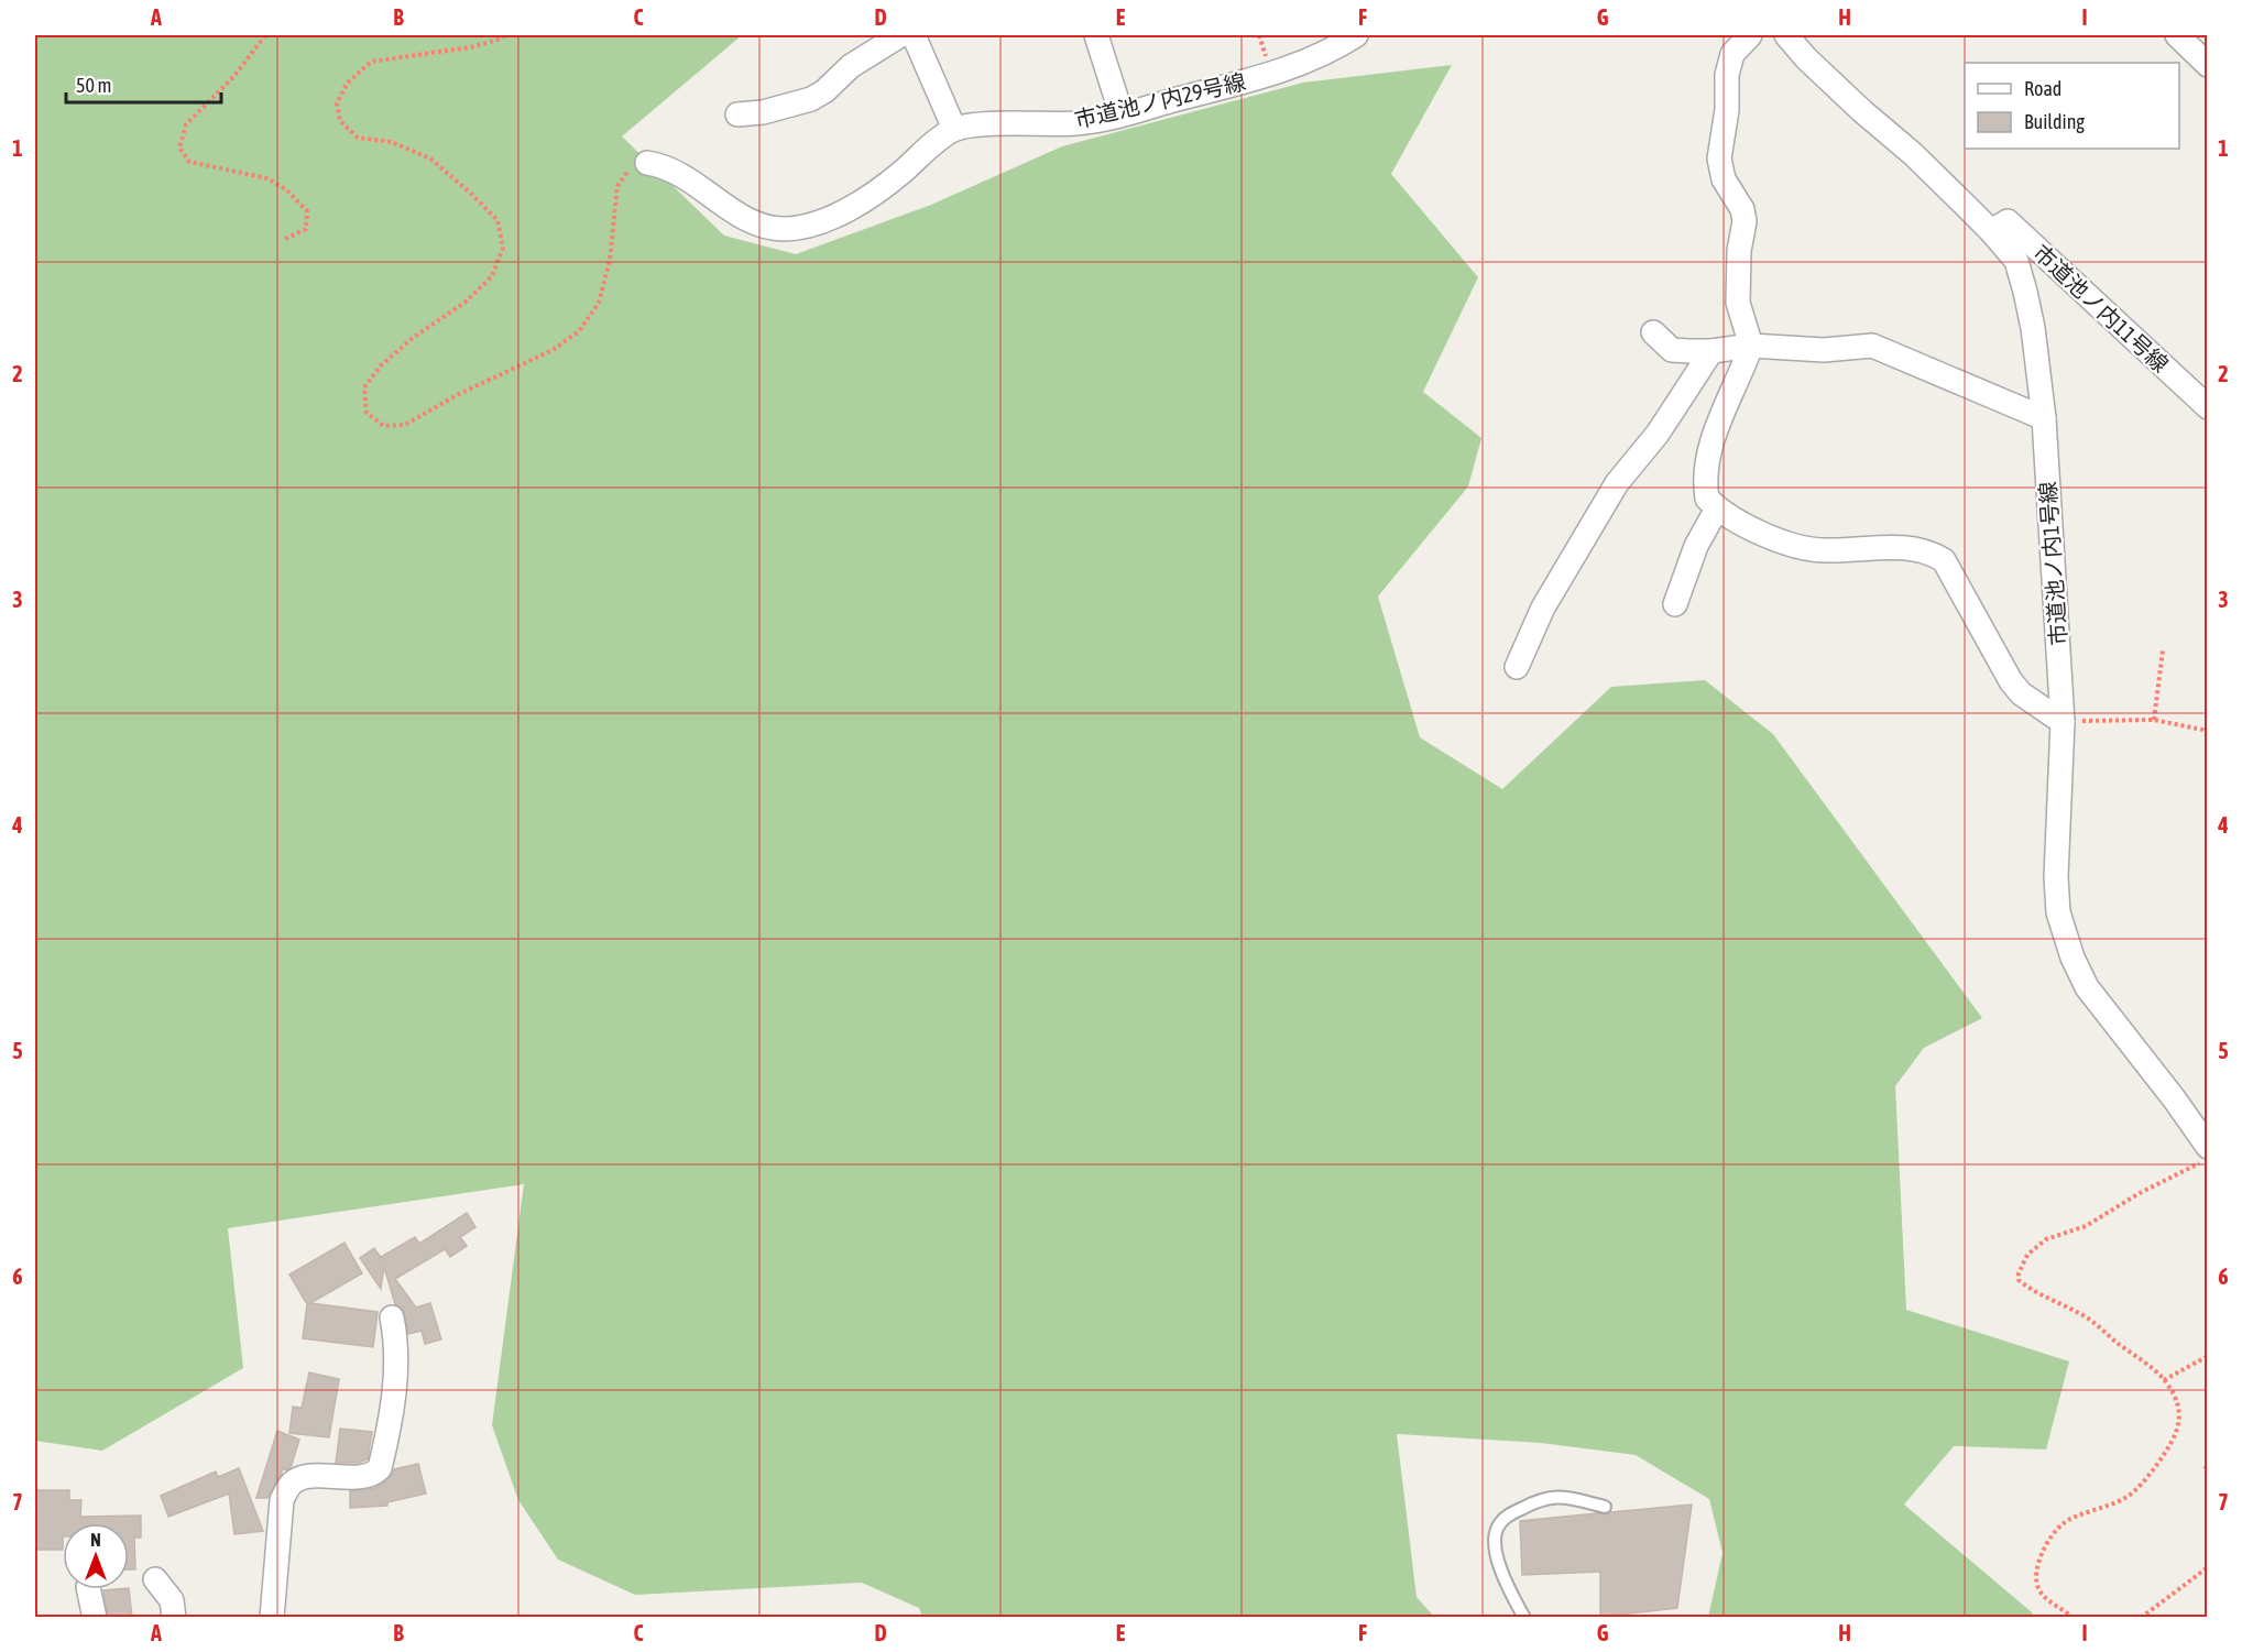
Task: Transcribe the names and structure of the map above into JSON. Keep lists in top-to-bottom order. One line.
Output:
{"streets":{"street":["市道池ノ内29号線","市道池ノ内11号線","市道池ノ内1号線"]},"crossings":[["市道池ノ内11号線","市道池ノ内1号線"]],"legend":["Road","Building"],"scale_bar":"50 m","north":"top","grid":{"columns":["A","B","C","D","E","F","G","H","I"],"rows":["1","2","3","4","5","6","7"]}}
